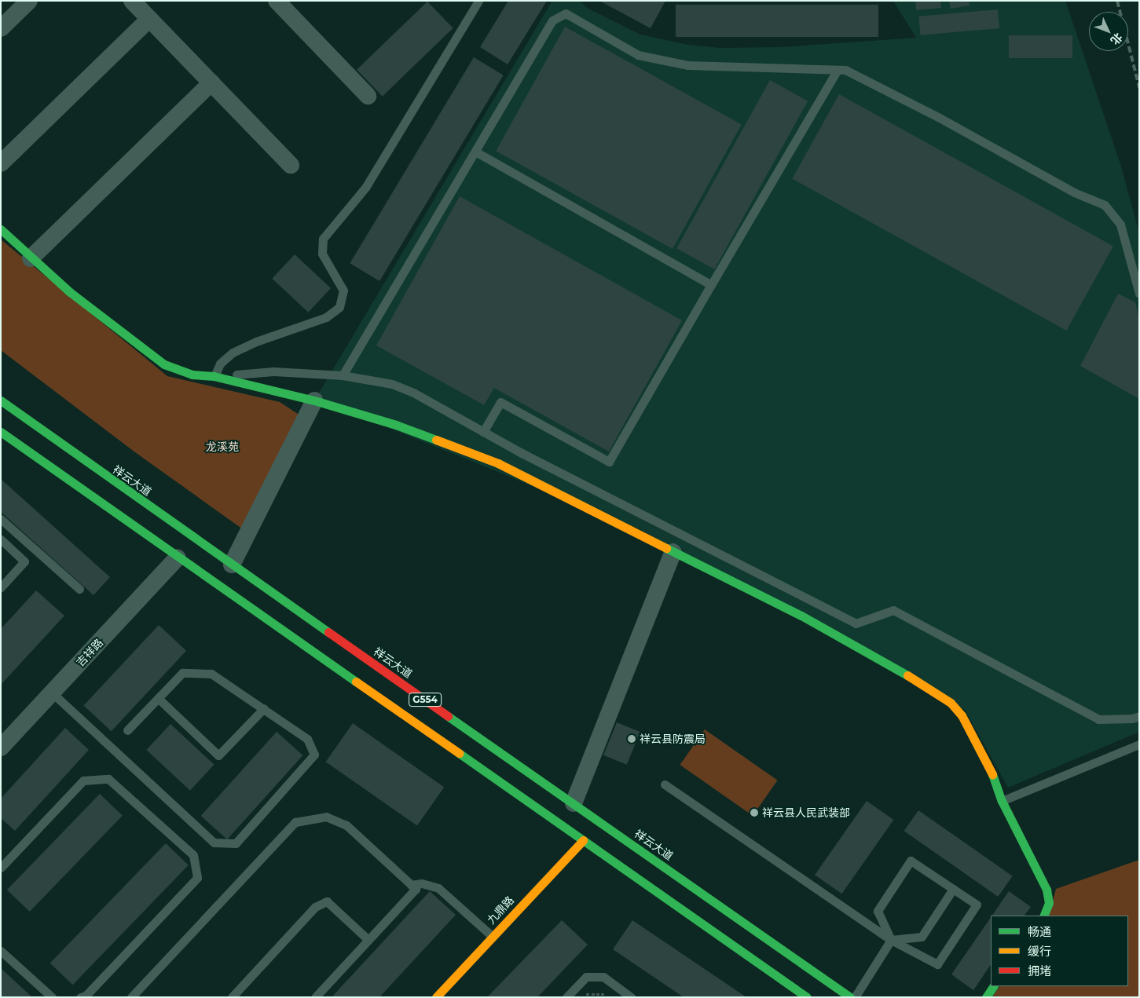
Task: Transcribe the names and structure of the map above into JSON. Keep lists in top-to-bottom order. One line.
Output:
{"streets":{"main road":["祥云大道","G554","九鼎路"],"street":["吉祥路"]},"crossings":[["祥云大道","吉祥路"],["祥云大道","九鼎路"]],"parks":["龙溪苑"],"places":["祥云县防震局","祥云县人民武装部"],"legend":["畅通","缓行","拥堵"],"north":"bottom right"}
